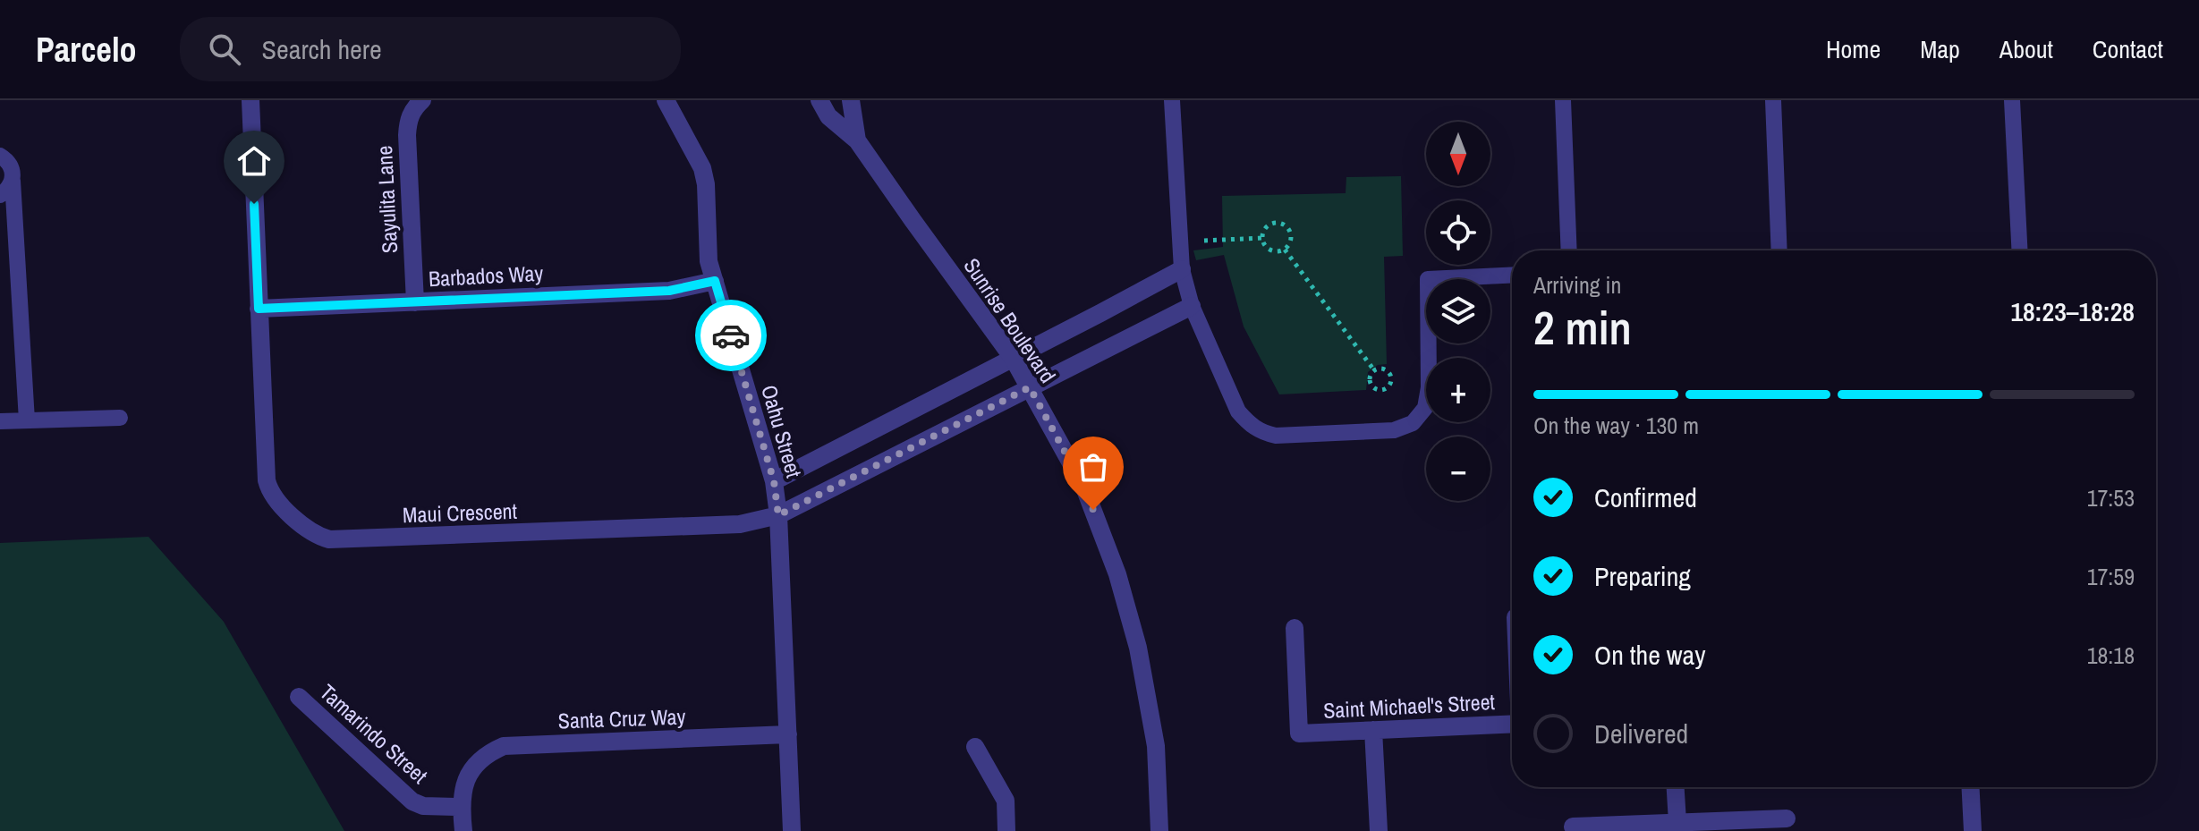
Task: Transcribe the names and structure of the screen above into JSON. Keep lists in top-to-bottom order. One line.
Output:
{"streets":{"street":["Sayulita Lane","Barbados Way","Sunrise Boulevard","Oahu Street","Maui Crescent","Saint Michael's Street","Santa Cruz Way","Tamarindo Street"]},"crossings":[["Sayulita Lane","Barbados Way"],["Barbados Way","Oahu Street"],["Barbados Way","Maui Crescent"],["Sunrise Boulevard","Maui Crescent"],["Oahu Street","Maui Crescent"],["Oahu Street","Santa Cruz Way"],["Santa Cruz Way","Tamarindo Street"]],"north":"bottom","page":{"header":"Parcelo","search":"Search here","nav":["Home","Map","About","Contact"],"map_buttons":["+","−"],"heading":["2 min","Arriving in","18:23–18:28"],"bar":"On the way · 130 m","list":[["Confirmed","17:53"],["Preparing","17:59"],["On the way","18:18"],"Delivered"]}}
